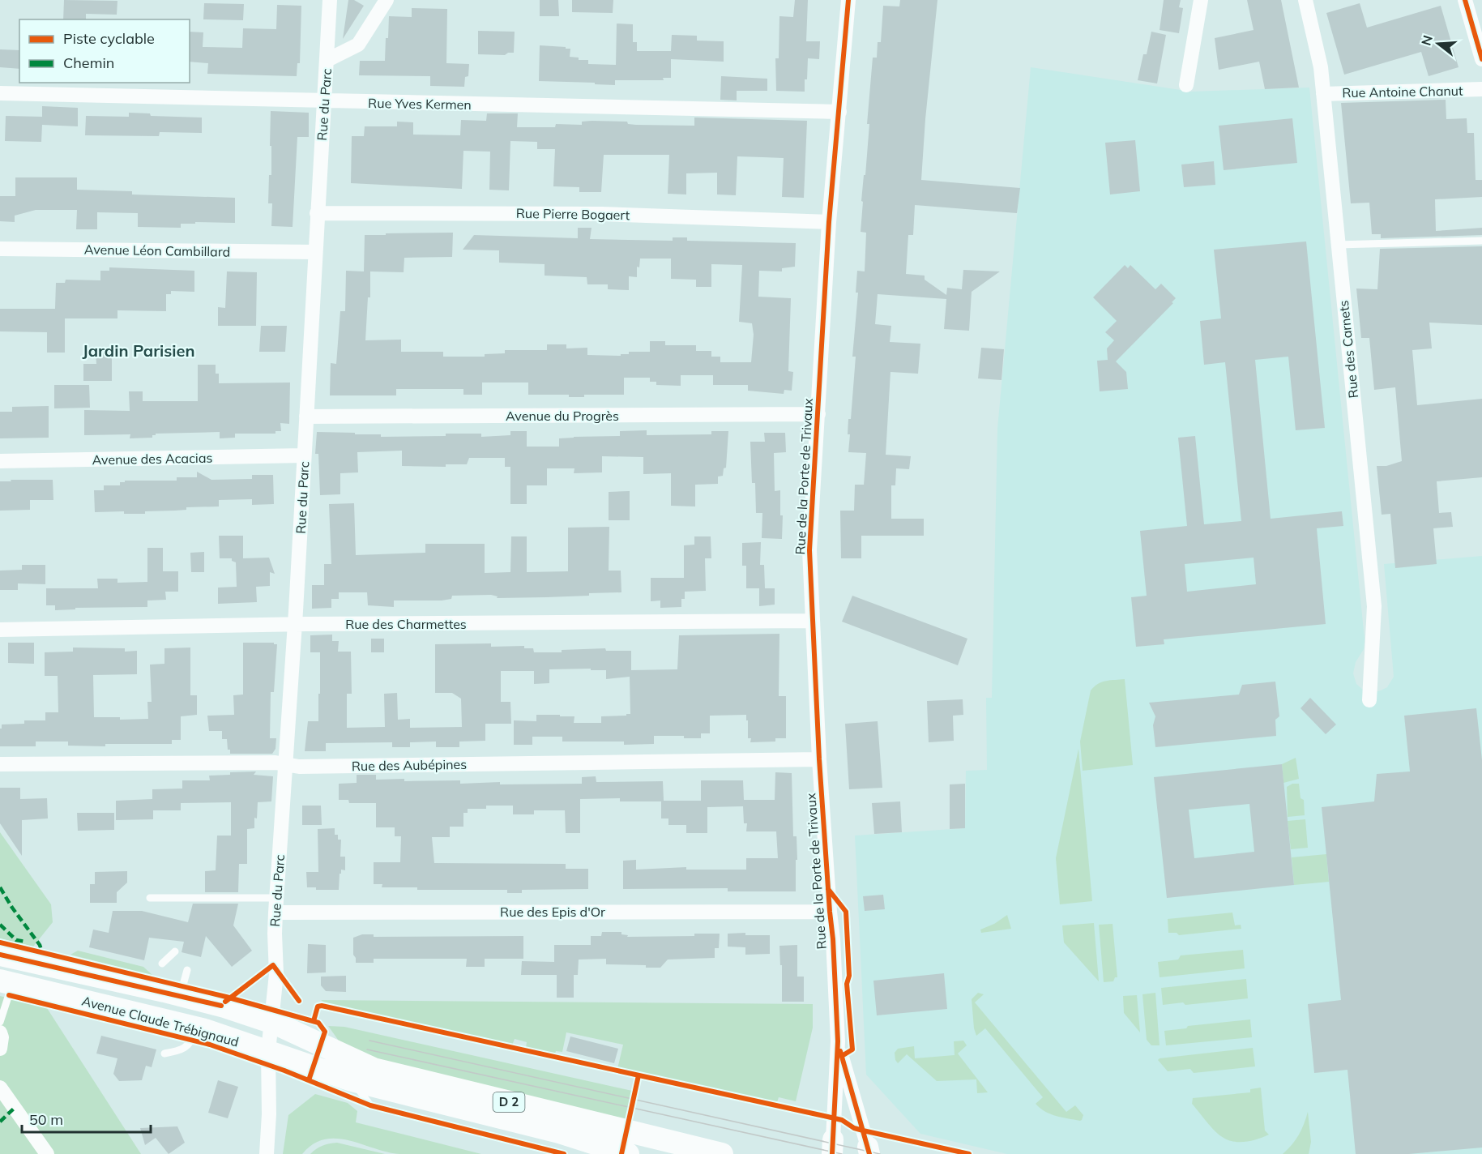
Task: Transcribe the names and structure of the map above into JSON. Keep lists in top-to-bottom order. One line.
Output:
{"streets":{"main road":["Avenue Claude Trébignaud","D 2"],"street":["Rue Antoine Chanut","Rue Yves Kermen","Rue du Parc","Rue Pierre Bogaert","Avenue Léon Cambillard","Rue des Carnets","Avenue du Progrès","Avenue des Acacias","Rue de la Porte de Trivaux","Rue des Charmettes","Rue des Aubépines","Rue des Epis d'Or"]},"crossings":[["Rue Antoine Chanut","Rue des Carnets"],["Rue Yves Kermen","Rue du Parc"],["Rue Yves Kermen","Rue de la Porte de Trivaux"],["Rue du Parc","Rue Pierre Bogaert"],["Rue du Parc","Avenue Léon Cambillard"],["Rue du Parc","Avenue du Progrès"],["Rue du Parc","Avenue des Acacias"],["Rue du Parc","Rue des Charmettes"],["Rue du Parc","Rue des Aubépines"],["Rue du Parc","Rue des Epis d'Or"],["Rue du Parc","Avenue Claude Trébignaud"],["Rue du Parc","D 2"],["Rue Pierre Bogaert","Rue de la Porte de Trivaux"],["Avenue du Progrès","Rue de la Porte de Trivaux"],["Rue de la Porte de Trivaux","Rue des Charmettes"],["Rue de la Porte de Trivaux","Rue des Aubépines"],["Rue de la Porte de Trivaux","Rue des Epis d'Or"]],"districts":["Jardin Parisien"],"legend":["Piste cyclable","Chemin"],"scale_bar":"50 m","north":"left"}
